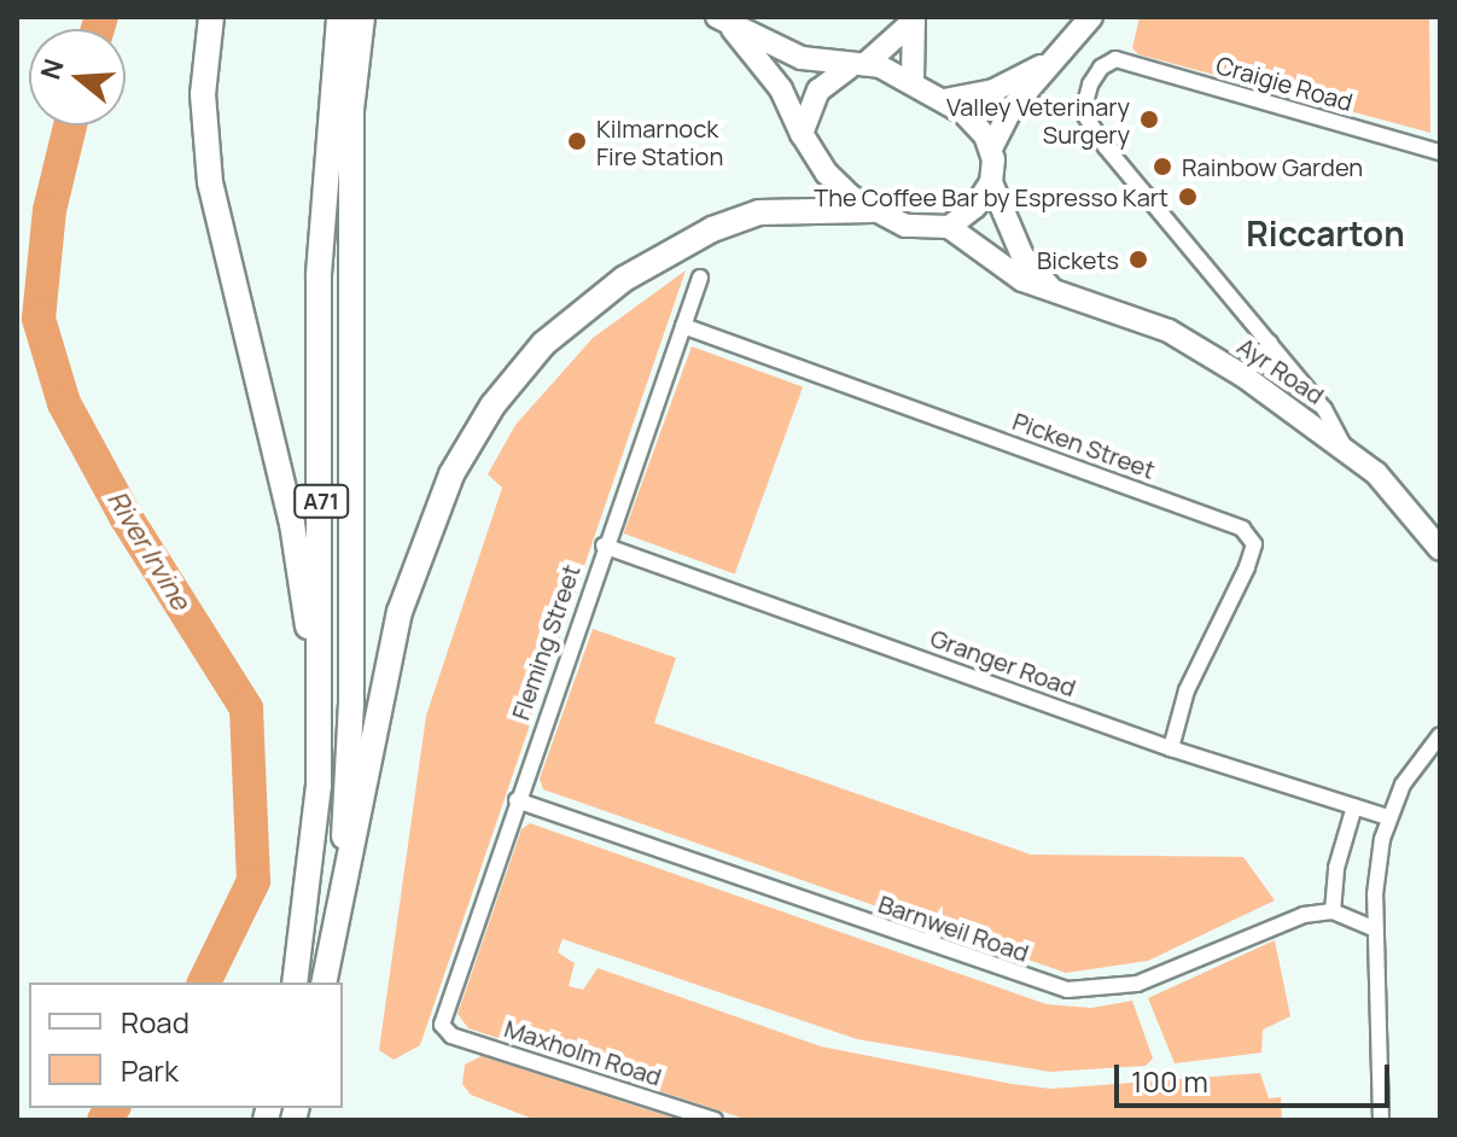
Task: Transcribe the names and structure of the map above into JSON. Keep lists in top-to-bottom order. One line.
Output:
{"streets":{"main road":["Ayr Road","A71"],"street":["Craigie Road","Picken Street","Fleming Street","Granger Road","Barnweil Road","Maxholm Road"]},"crossings":[["Picken Street","Fleming Street"],["Picken Street","Granger Road"],["Fleming Street","Granger Road"],["Fleming Street","Barnweil Road"],["Fleming Street","Maxholm Road"]],"districts":["Riccarton"],"water":["River Irvine"],"places":["Valley Veterinary Surgery","Kilmarnock Fire Station","Rainbow Garden","The Coffee Bar by Espresso Kart","Bickets"],"legend":["Road","Park"],"scale_bar":"100 m","north":"left"}
